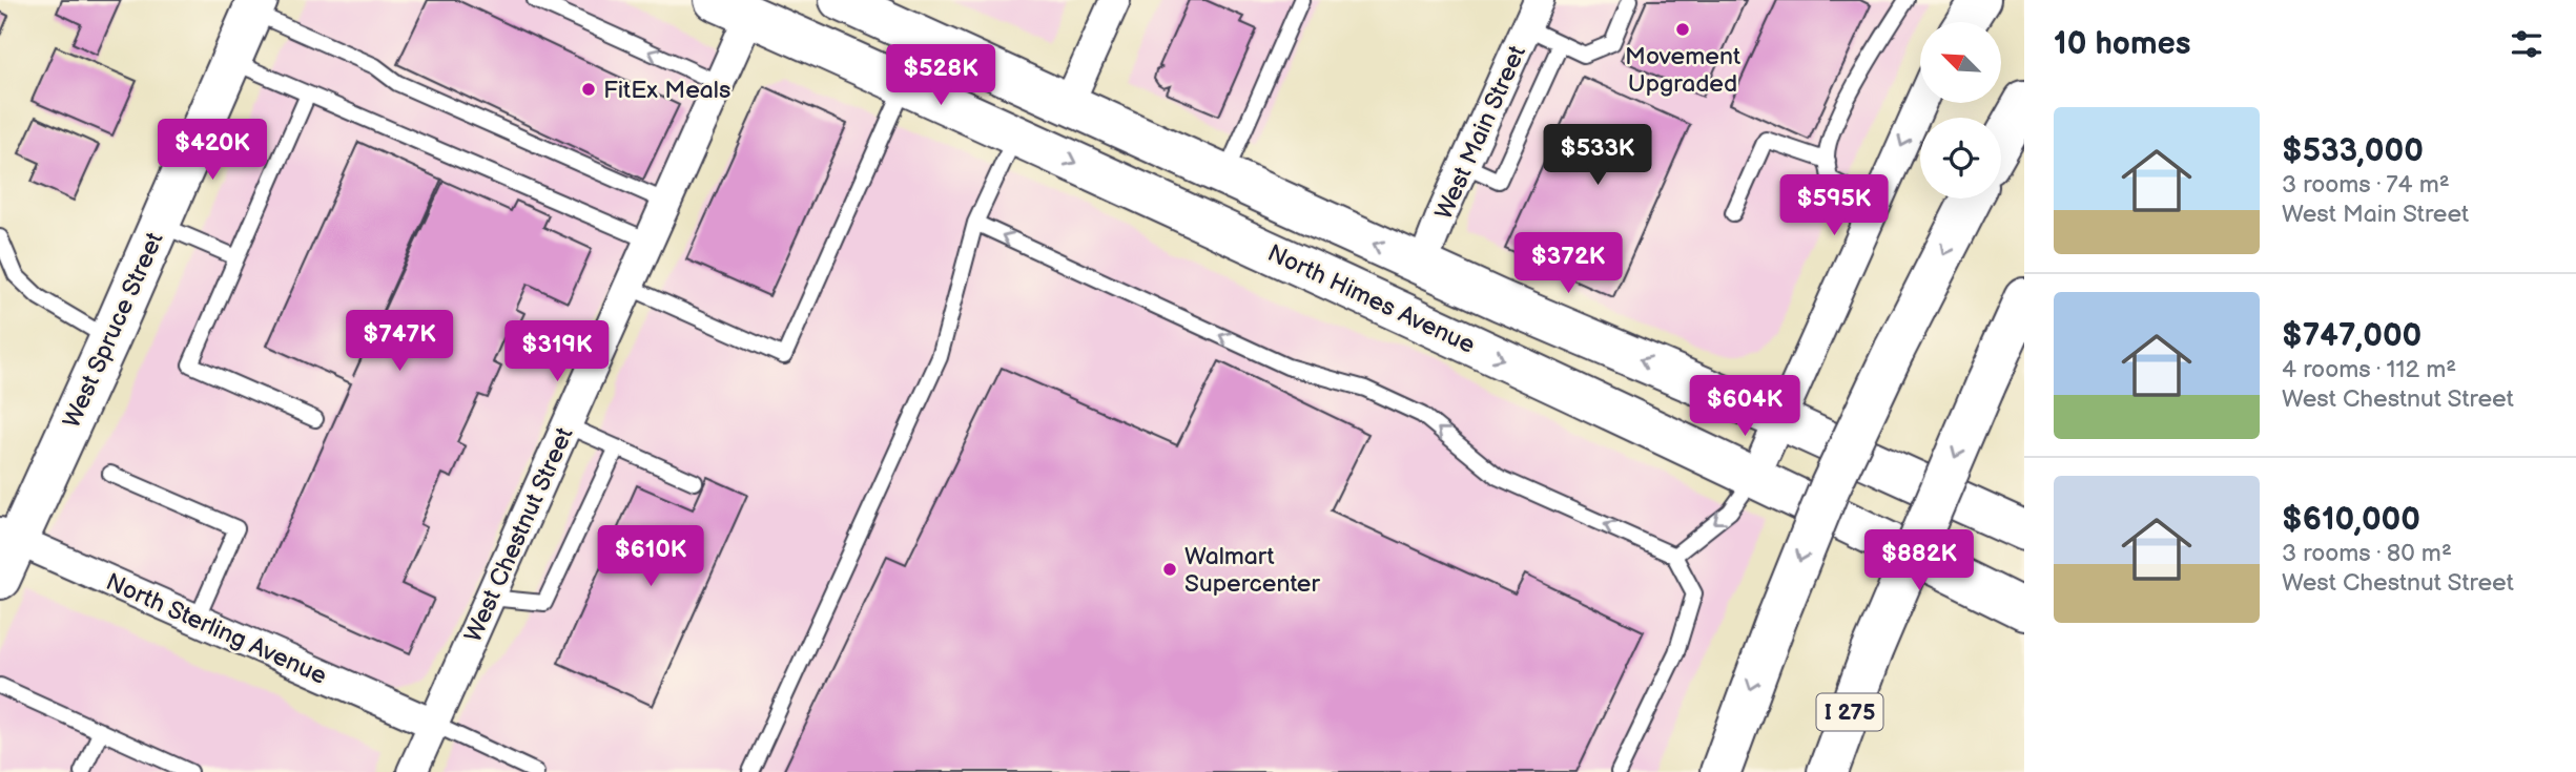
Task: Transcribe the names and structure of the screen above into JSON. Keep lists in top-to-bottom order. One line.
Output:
{"streets":{"main road":["North Himes Avenue","West Spruce Street","I 275"],"street":["West Main Street","West Chestnut Street","North Sterling Avenue"]},"crossings":[["West Main Street","North Himes Avenue"],["North Himes Avenue","West Chestnut Street"],["West Spruce Street","North Sterling Avenue"],["West Chestnut Street","North Sterling Avenue"]],"places":["Movement Upgraded","FitEx Meals","Walmart Supercenter"],"north":"top left","page":{"heading":"10 homes","price":["$528K","$420K","$533K","$595K","$372K","$747K","$319K","$604K","$610K","$882K"],"list":[{"name":"$533,000","note":"3 rooms · 74 m² · West Main Street"},{"name":"$747,000","note":"4 rooms · 112 m² · West Chestnut Street"},{"name":"$610,000","note":"3 rooms · 80 m² · West Chestnut Street"}]}}
